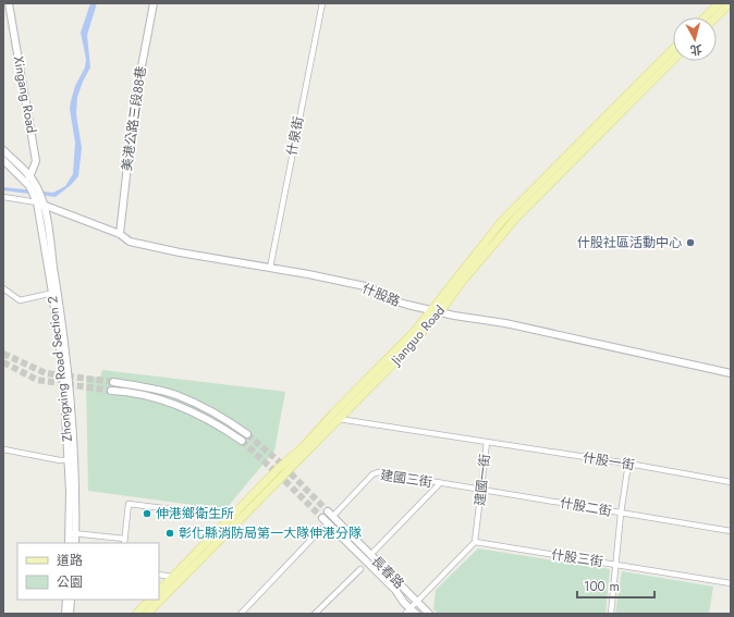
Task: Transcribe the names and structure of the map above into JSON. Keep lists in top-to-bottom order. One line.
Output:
{"streets":{"main road":["Jianguo Road"],"street":["Xingang Road","美港公路三段88巷","什泉街","什股路","Zhongxing Road Section 2","什股一街","建國三街","建國一街","什股二街","什股三街","長春路"]},"crossings":[["Xingang Road","Zhongxing Road Section 2"],["美港公路三段88巷","什股路"],["什泉街","什股路"],["什股路","Jianguo Road"],["什股路","Zhongxing Road Section 2"],["Jianguo Road","建國一街"],["什股一街","建國一街"],["建國三街","什股二街"],["建國三街","長春路"],["建國一街","什股二街"],["建國一街","什股三街"]],"places":["什股社區活動中心","伸港鄉衛生所","彰化縣消防局第一大隊伸港分隊"],"legend":["道路","公園"],"scale_bar":"100 m","north":"bottom"}
